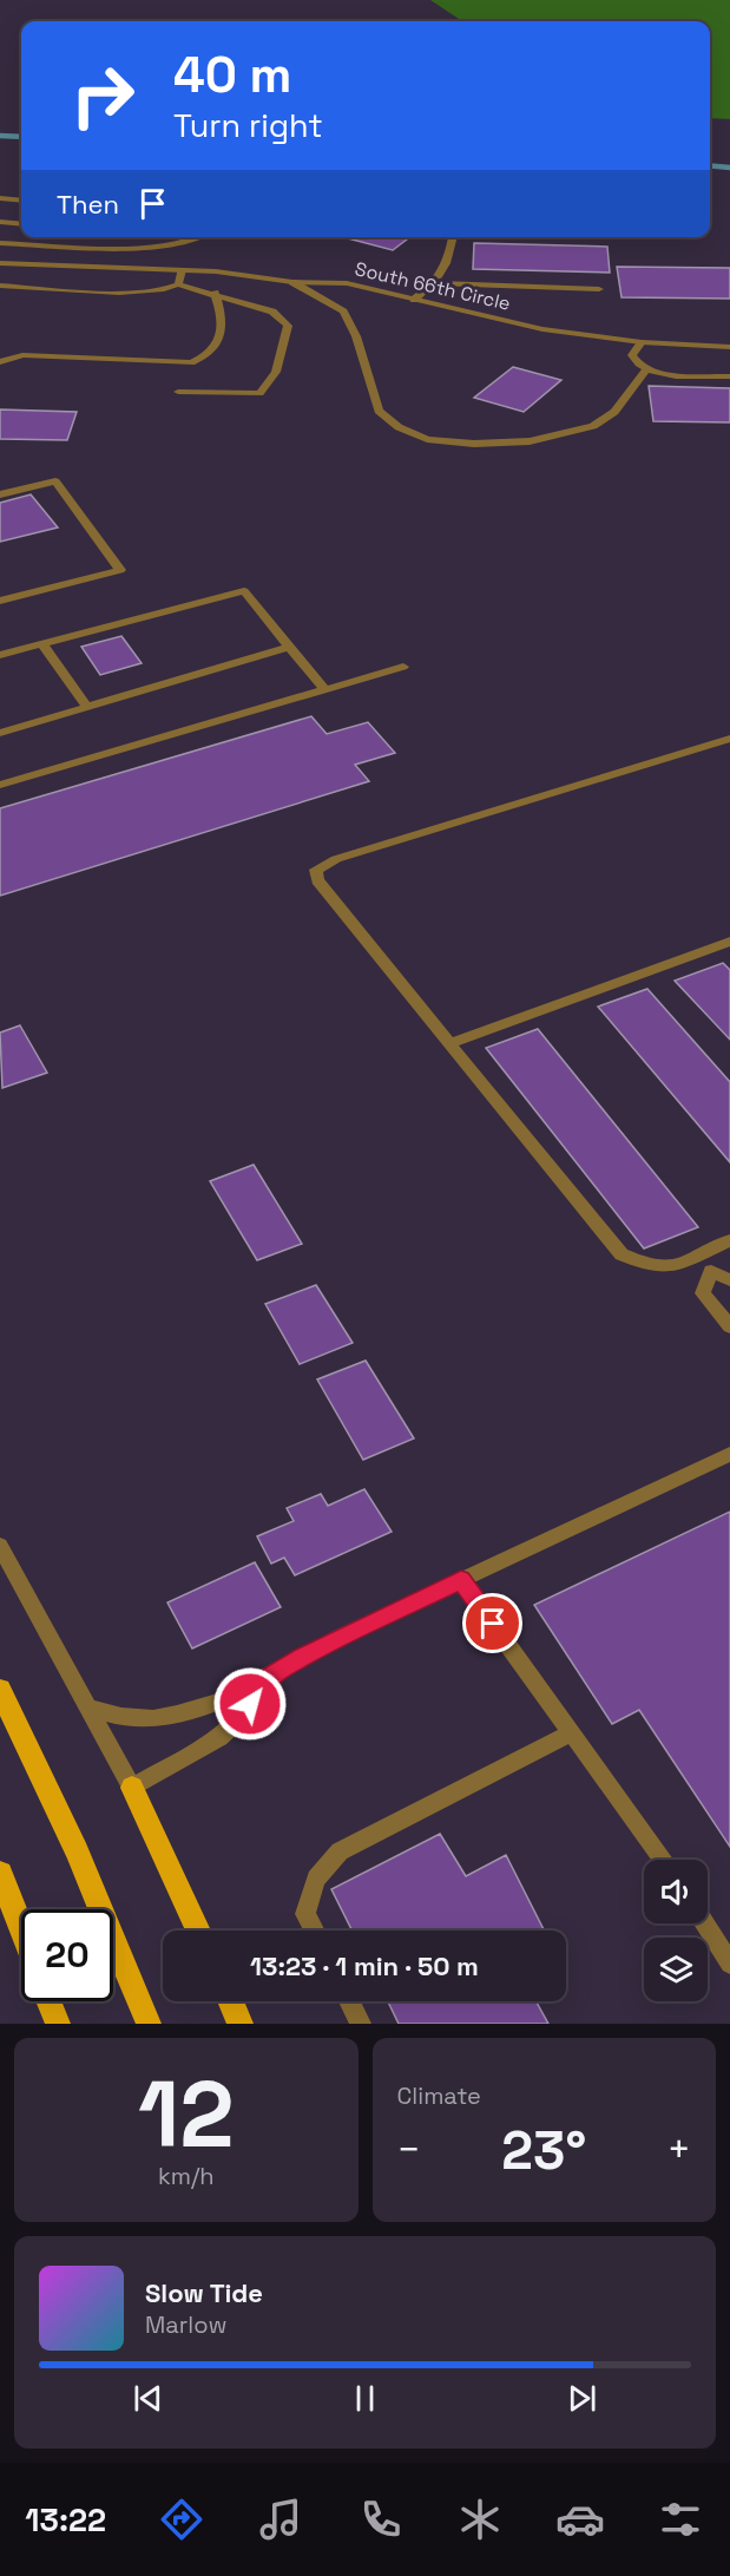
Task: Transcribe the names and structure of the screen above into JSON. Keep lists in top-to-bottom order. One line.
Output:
{"streets":{"street":["South 66th Circle"]},"page":{"turn":["40 m","Turn right"],"then":"Then","limit":"20","trip":"13:23 · 1 min · 50 m","tile":[["12","km/h"],"Climate"],"heat":["−","23°","+"],"song":["Slow Tide","Marlow"],"tabs":"13:22"}}
